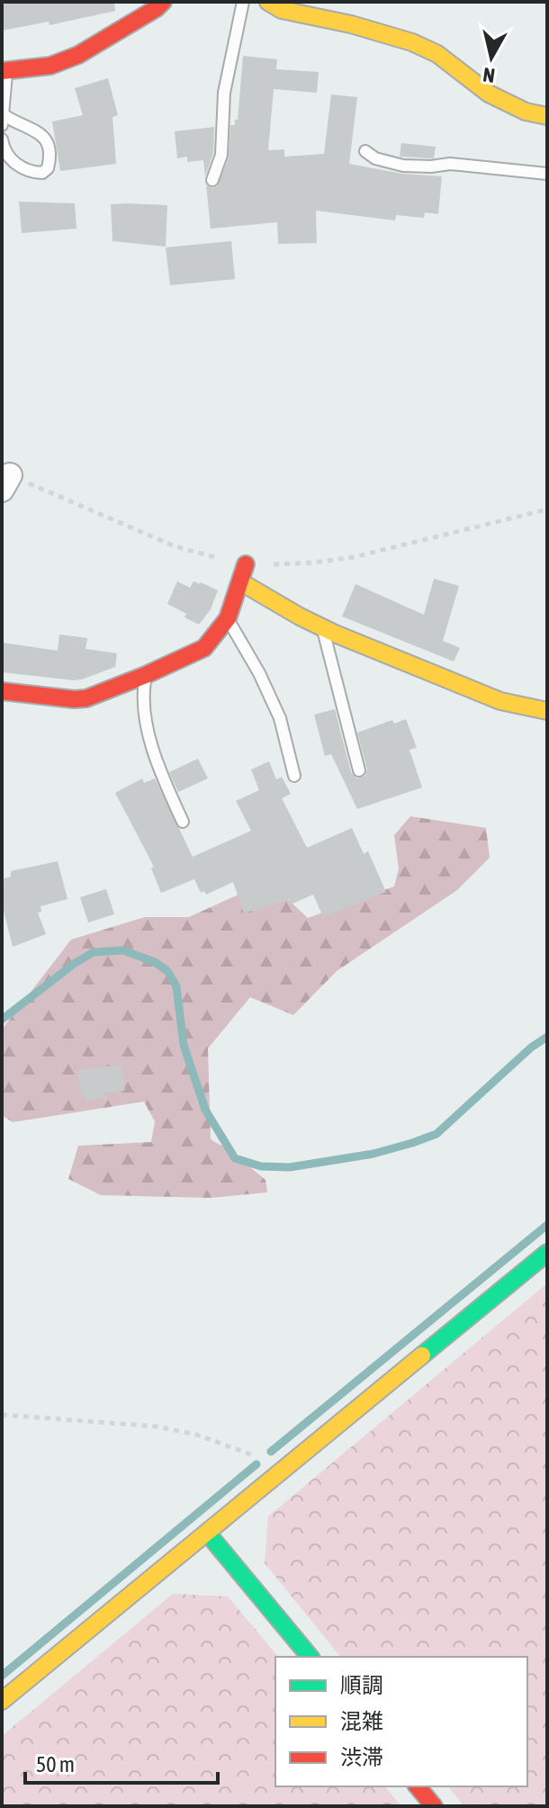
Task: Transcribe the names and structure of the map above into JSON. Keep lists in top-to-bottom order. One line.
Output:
{"legend":["順調","混雑","渋滞"],"scale_bar":"50 m","north":"bottom"}
